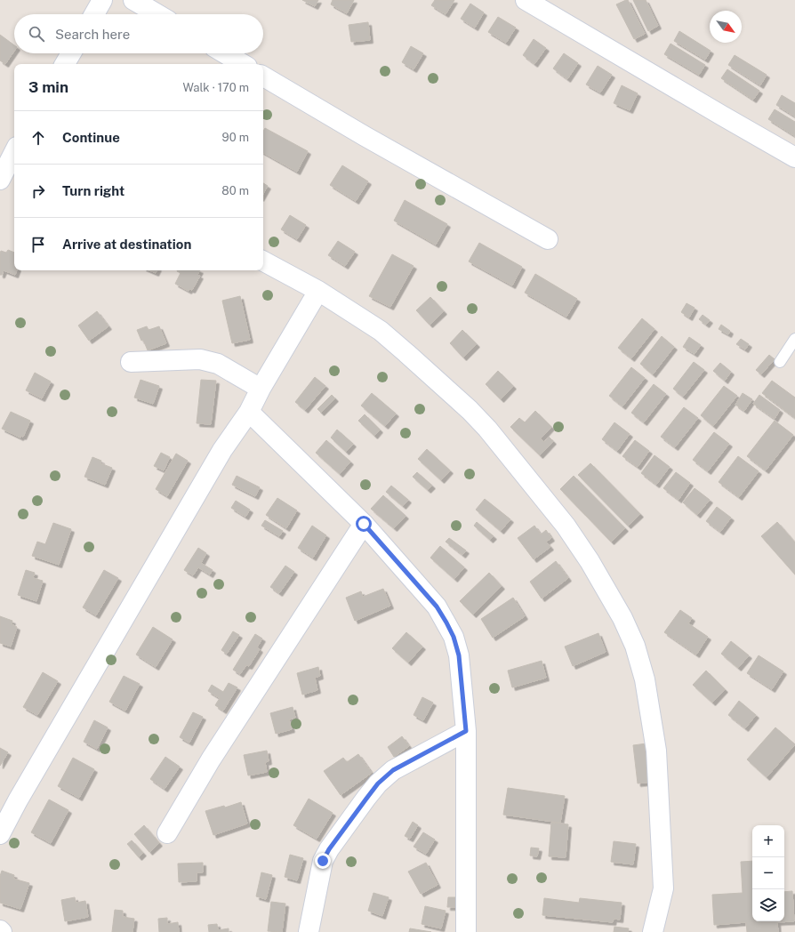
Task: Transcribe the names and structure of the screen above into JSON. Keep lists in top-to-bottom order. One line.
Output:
{"north":"bottom right","page":{"search":"Search here","heading":["3 min","Walk · 170 m"],"list":[["Continue","90 m"],["Turn right","80 m"],"Arrive at destination"],"map_buttons":["+","−"]}}
